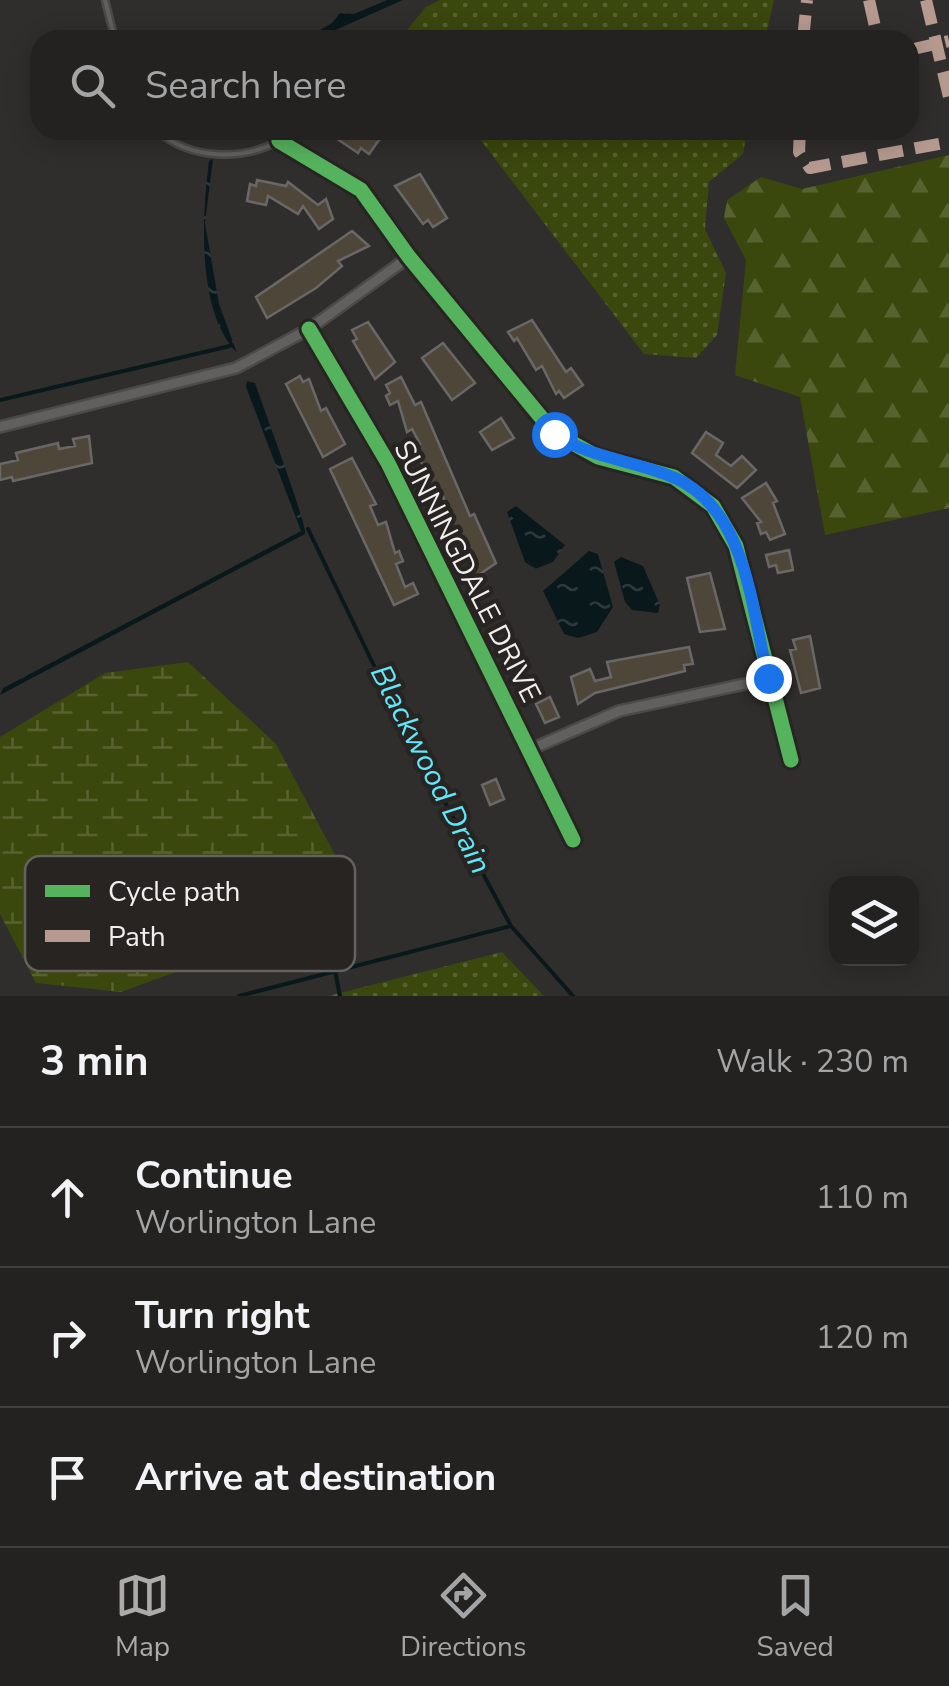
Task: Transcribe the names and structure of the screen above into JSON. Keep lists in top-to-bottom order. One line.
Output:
{"streets":{"street":["SUNNINGDALE DRIVE"]},"water":["Blackwood Drain"],"legend":["Cycle path","Path"],"page":{"search":"Search here","heading":["3 min","Walk · 230 m"],"list":[["Continue","Worlington Lane","110 m"],["Turn right","Worlington Lane","120 m"],"Arrive at destination"],"nav":["Map","Directions","Saved"]}}
